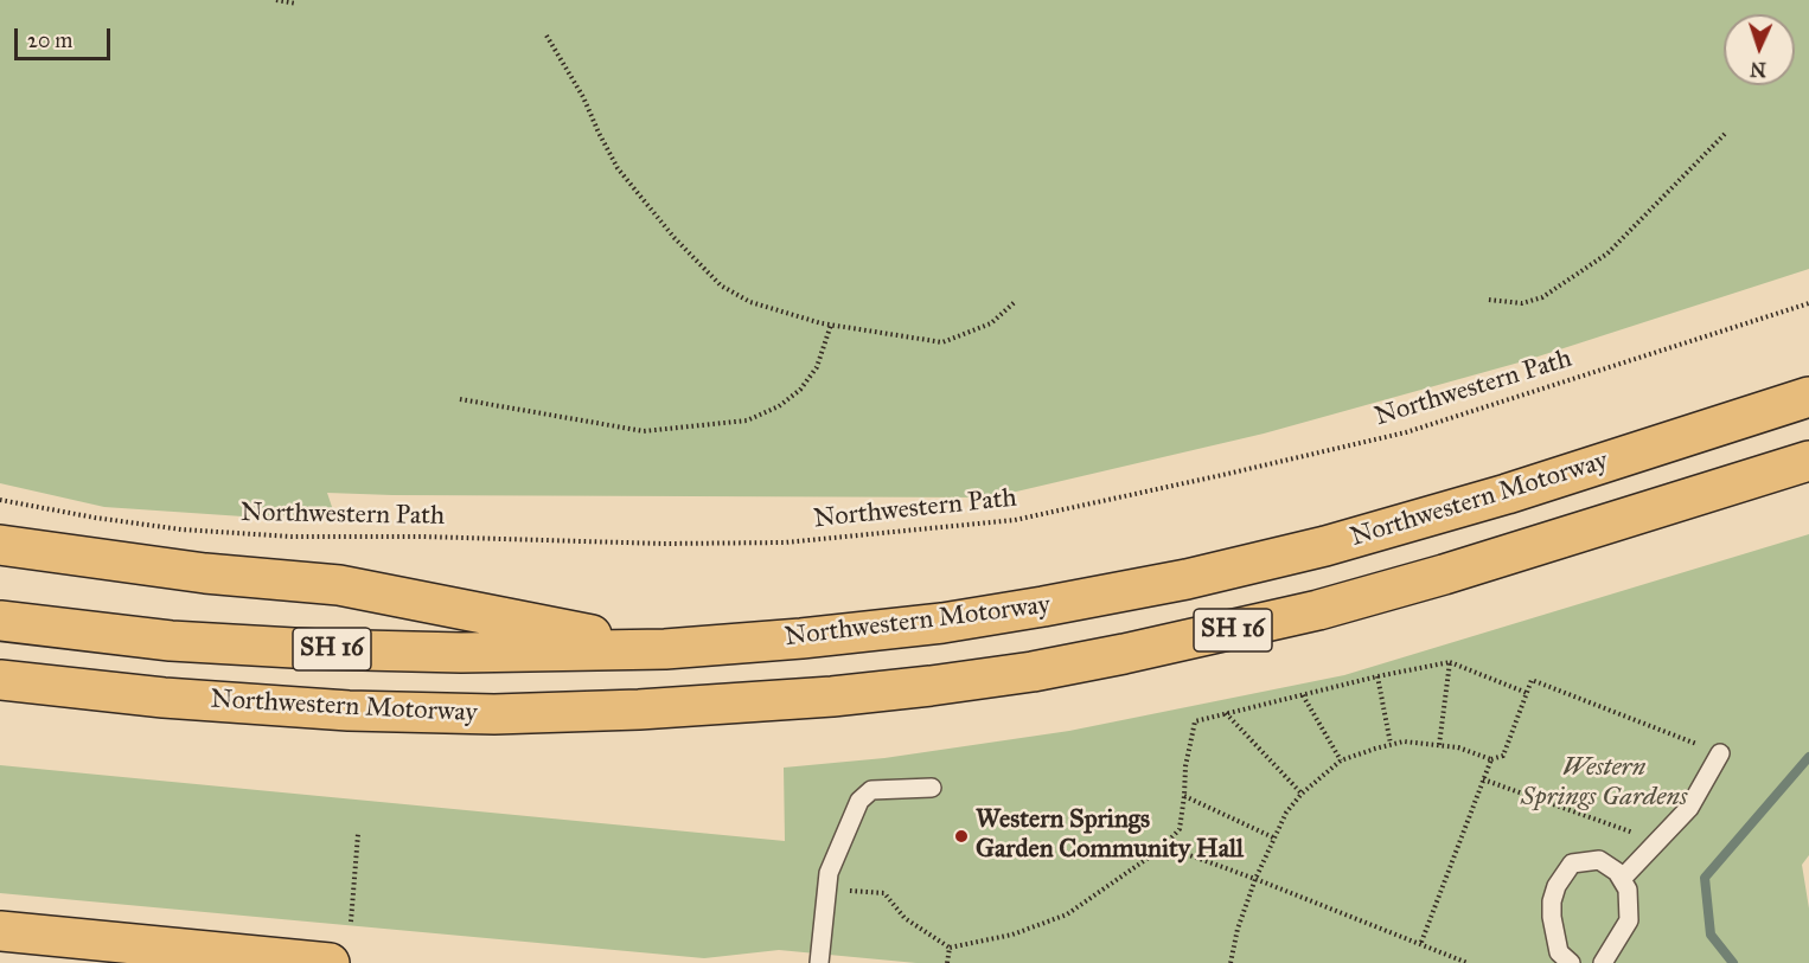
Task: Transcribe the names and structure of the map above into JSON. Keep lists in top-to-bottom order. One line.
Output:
{"streets":{"main road":["Northwestern Motorway","SH 16"],"path":["Northwestern Path"]},"parks":["Western Springs Gardens"],"places":["Western Springs Garden Community Hall"],"scale_bar":"20 m","north":"bottom"}
